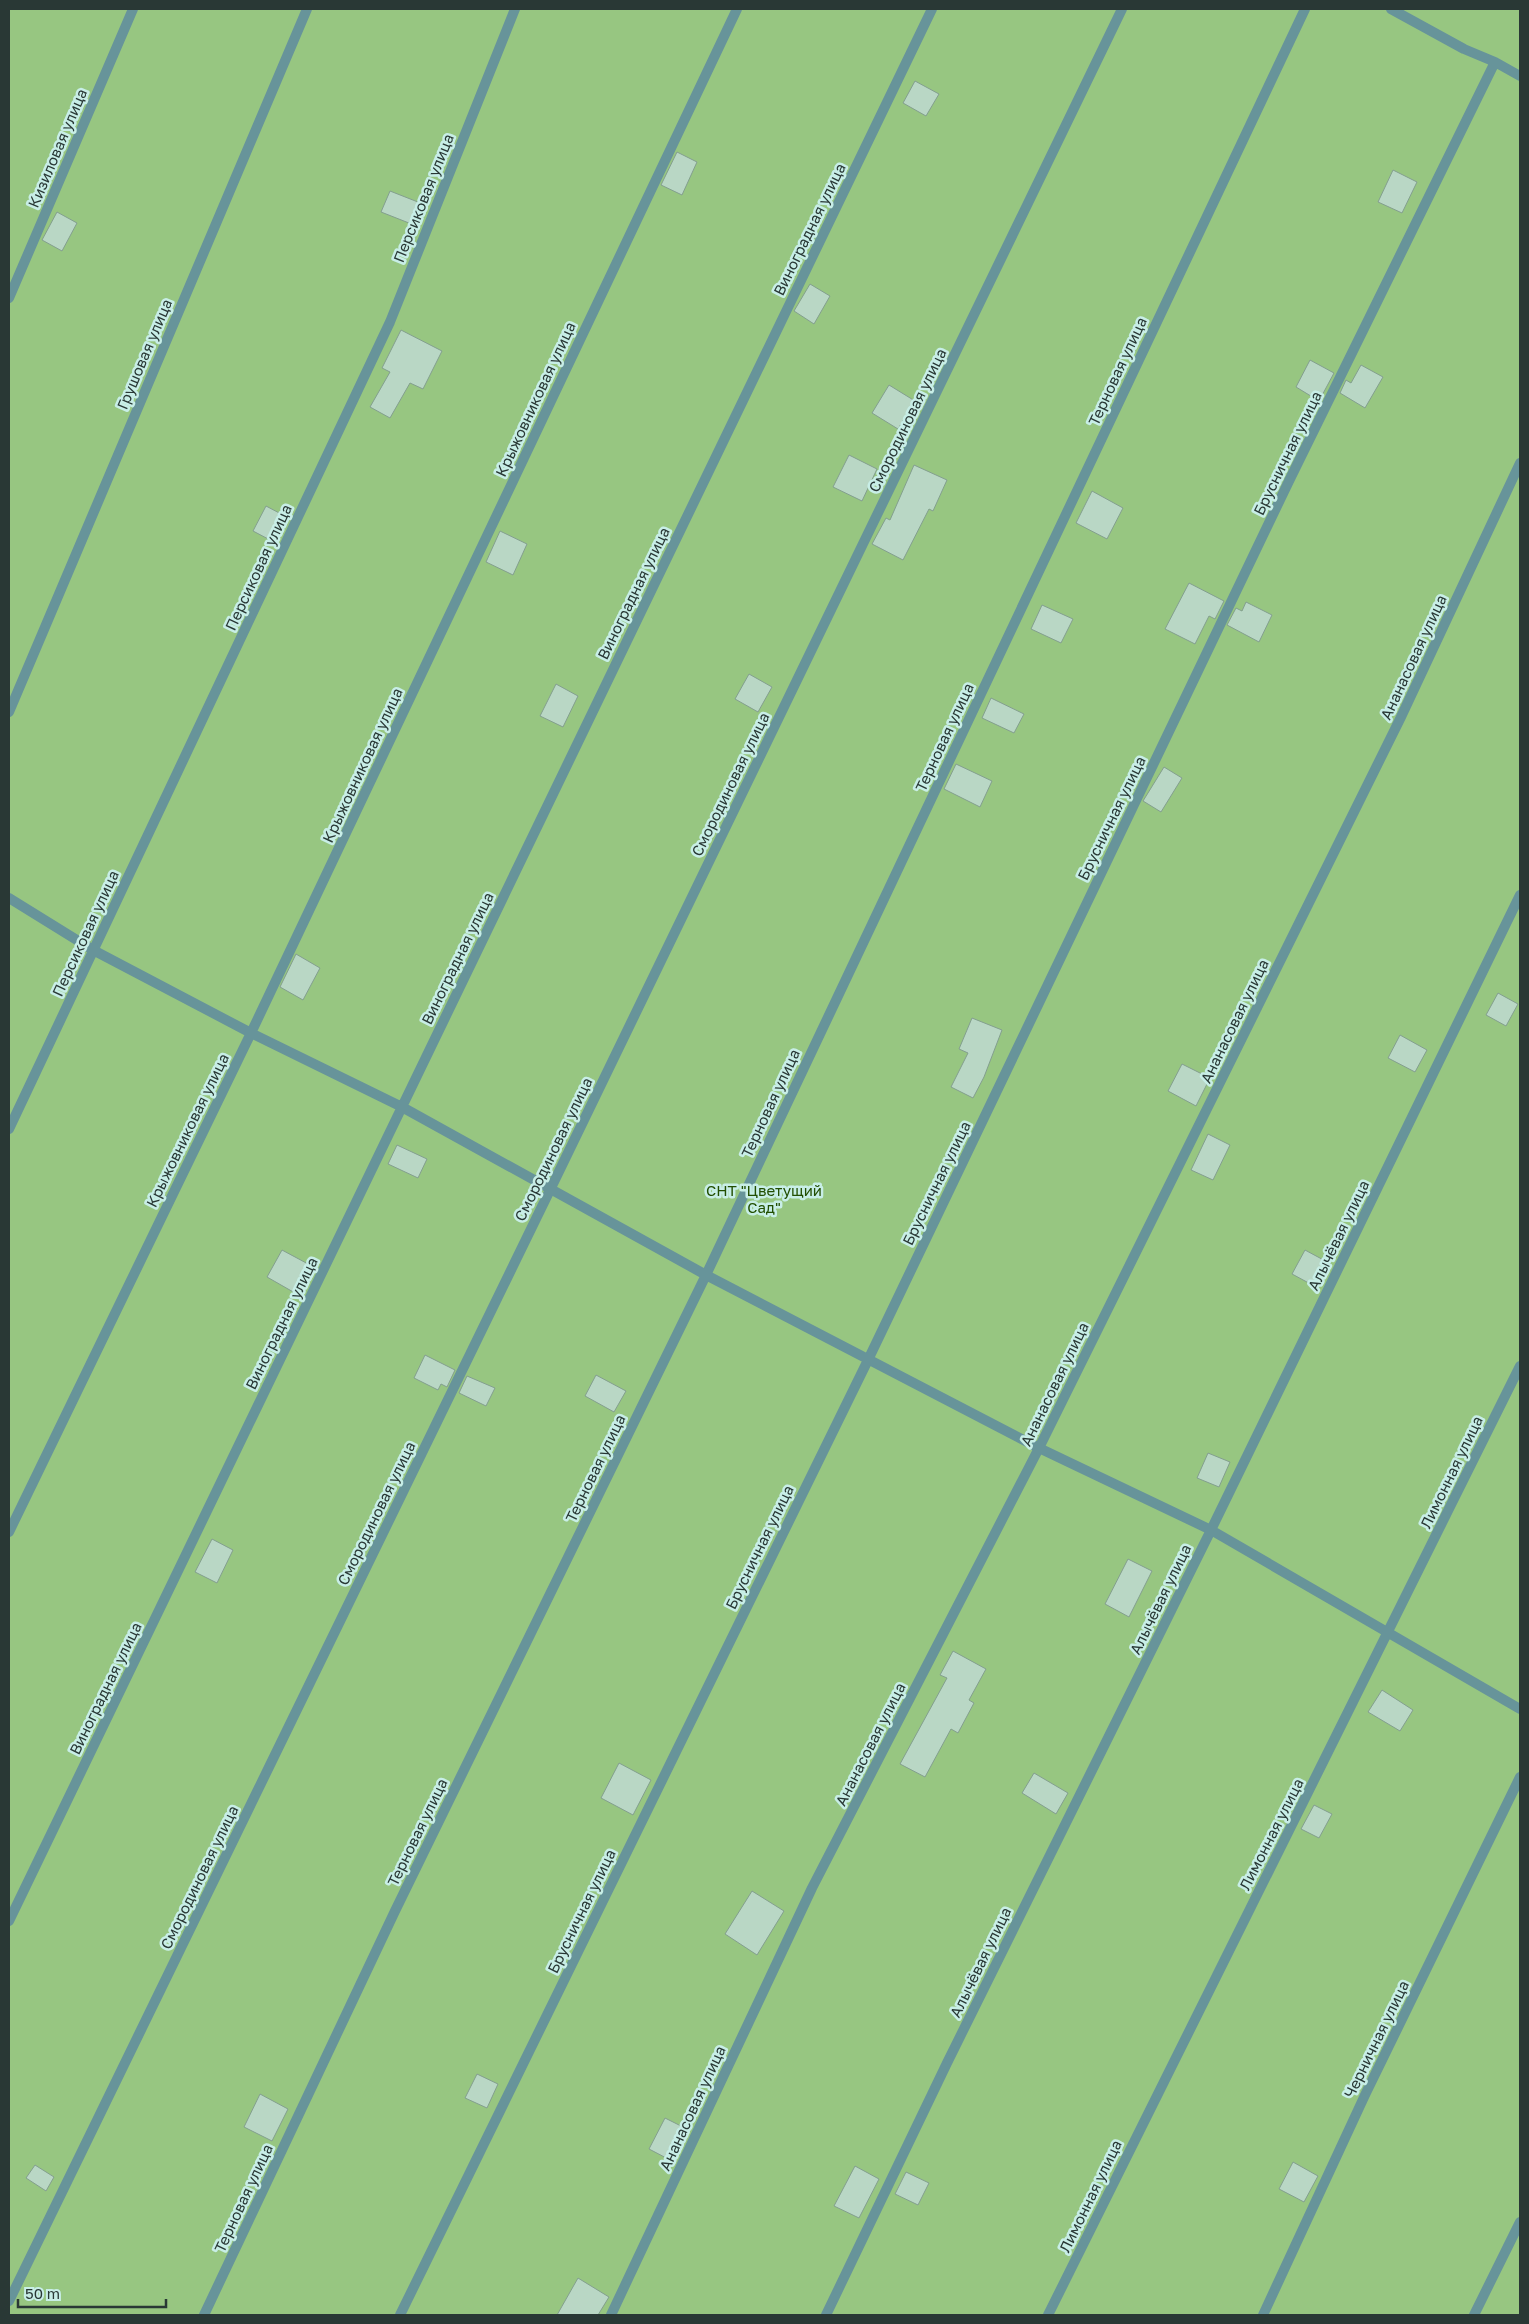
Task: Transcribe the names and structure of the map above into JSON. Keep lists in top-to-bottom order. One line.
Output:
{"streets":{"street":["Кизиловая улица","Персиковая улица","Виноградная улица","Грушовая улица","Терновая улица","Крыжовниковая улица","Смородиновая улица","Брусничная улица","Ананасовая улица","Алычёвая улица","Лимонная улица","Черничная улица"]},"parks":["СНТ \"Цветущий Сад\""],"scale_bar":"50 m"}
